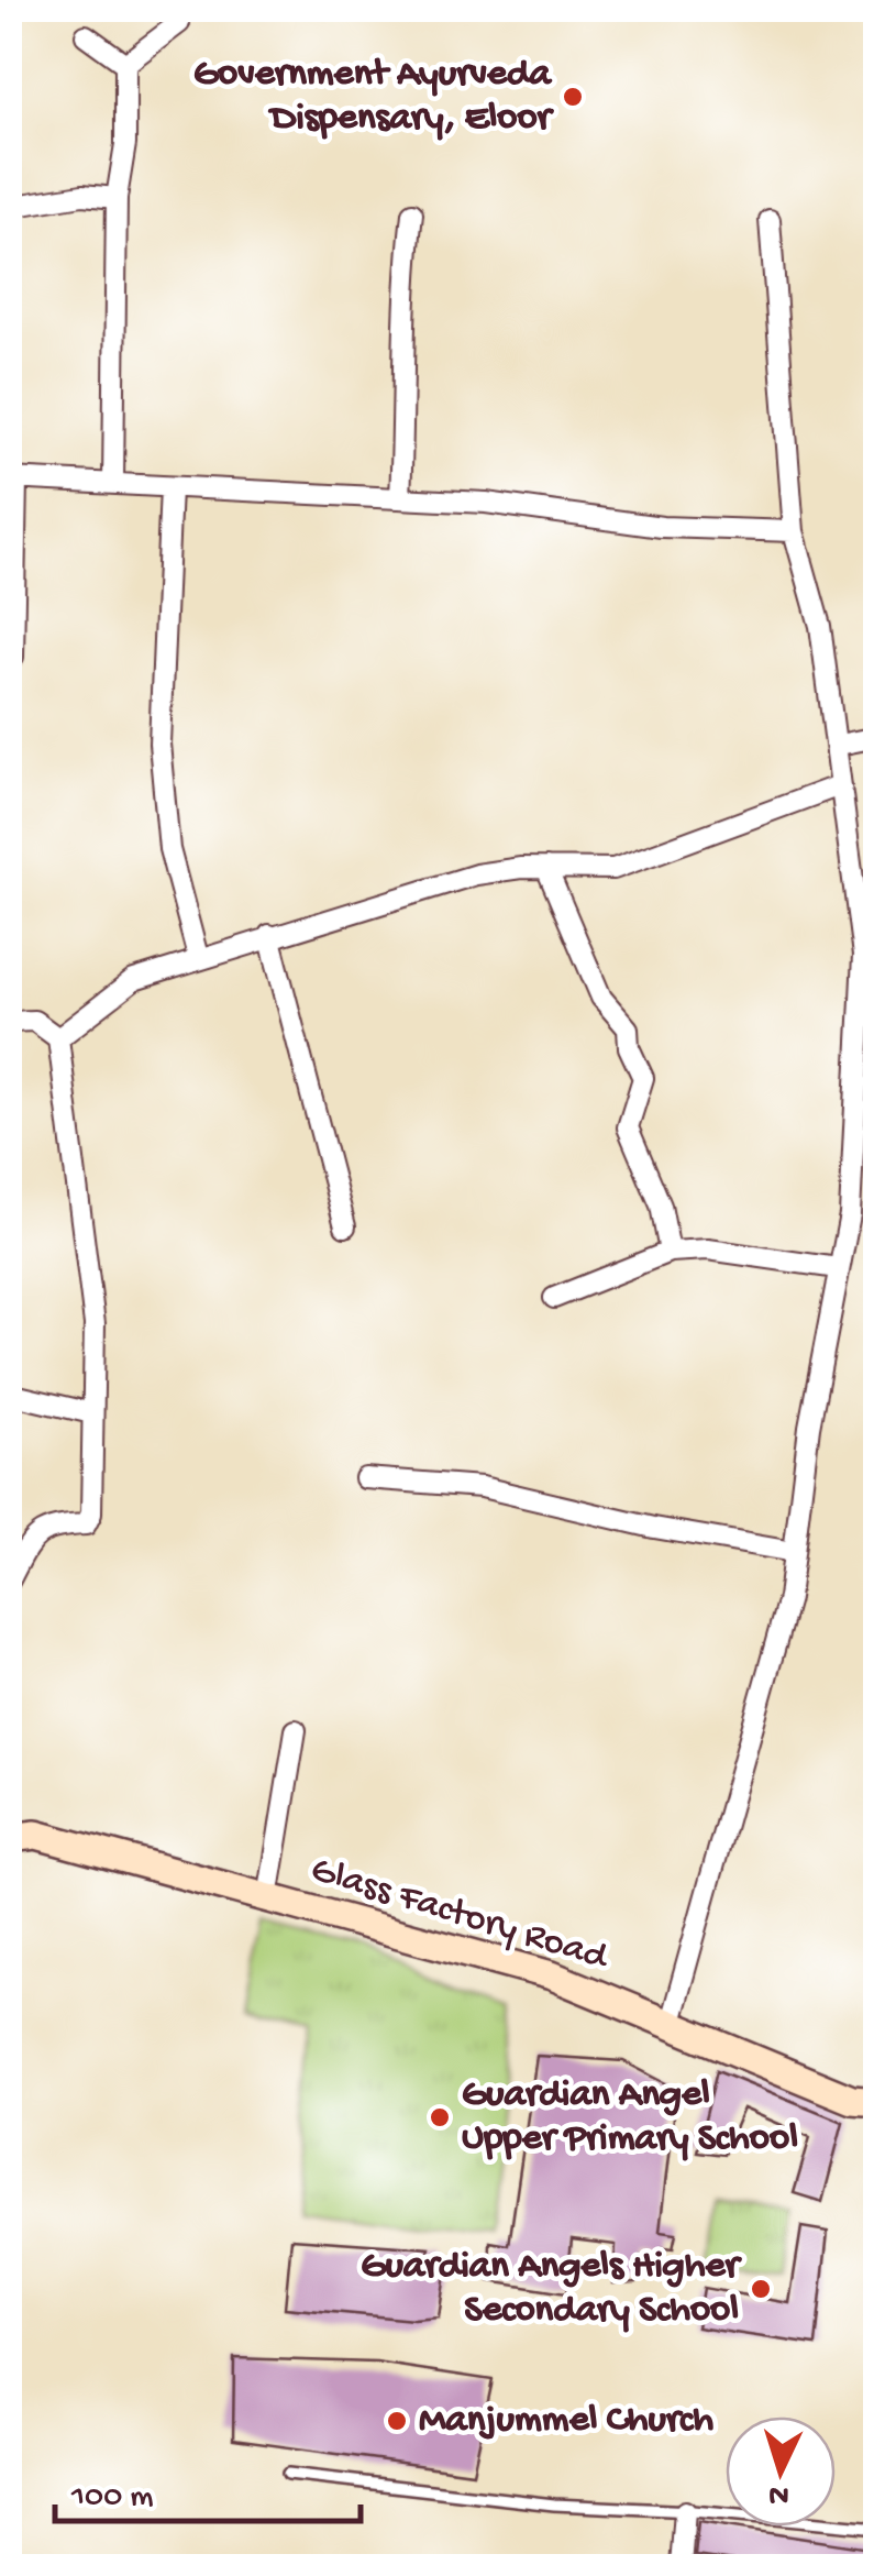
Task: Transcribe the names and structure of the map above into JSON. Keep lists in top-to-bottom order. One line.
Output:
{"streets":{"main road":["Glass Factory Road"]},"places":["Government Ayurveda Dispensary, Eloor","Guardian Angel Upper Primary School","Guardian Angels Higher Secondary School","Manjummel Church"],"scale_bar":"100 m","north":"bottom"}
